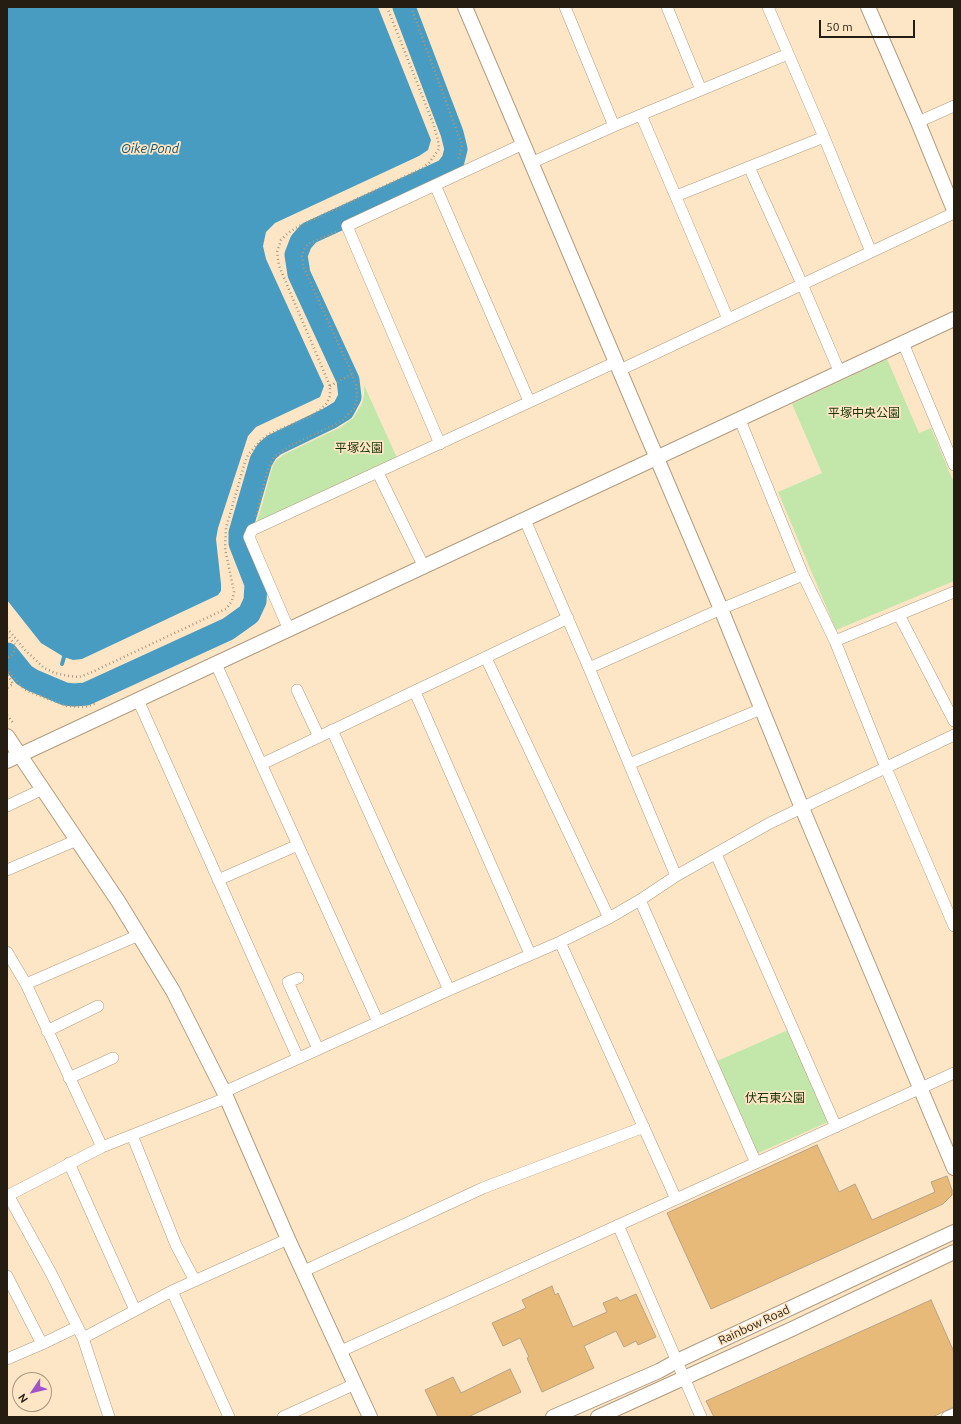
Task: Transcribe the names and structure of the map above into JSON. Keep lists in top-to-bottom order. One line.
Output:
{"streets":{"street":["Rainbow Road"]},"water":["Oike Pond"],"parks":["平塚中央公園","平塚公園","伏石東公園"],"scale_bar":"50 m","north":"bottom left"}
